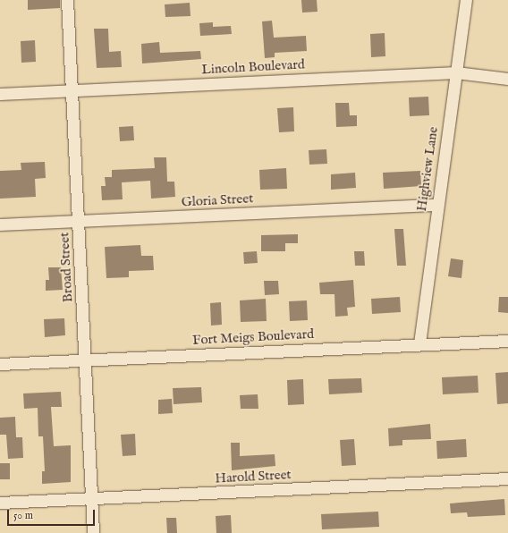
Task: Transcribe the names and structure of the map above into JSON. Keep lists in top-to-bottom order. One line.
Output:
{"streets":{"street":["Lincoln Boulevard","Highview Lane","Gloria Street","Broad Street","Fort Meigs Boulevard","Harold Street"]},"crossings":[["Lincoln Boulevard","Highview Lane"],["Lincoln Boulevard","Broad Street"],["Highview Lane","Gloria Street"],["Highview Lane","Fort Meigs Boulevard"],["Gloria Street","Broad Street"],["Broad Street","Fort Meigs Boulevard"],["Broad Street","Harold Street"]],"scale_bar":"50 m"}
